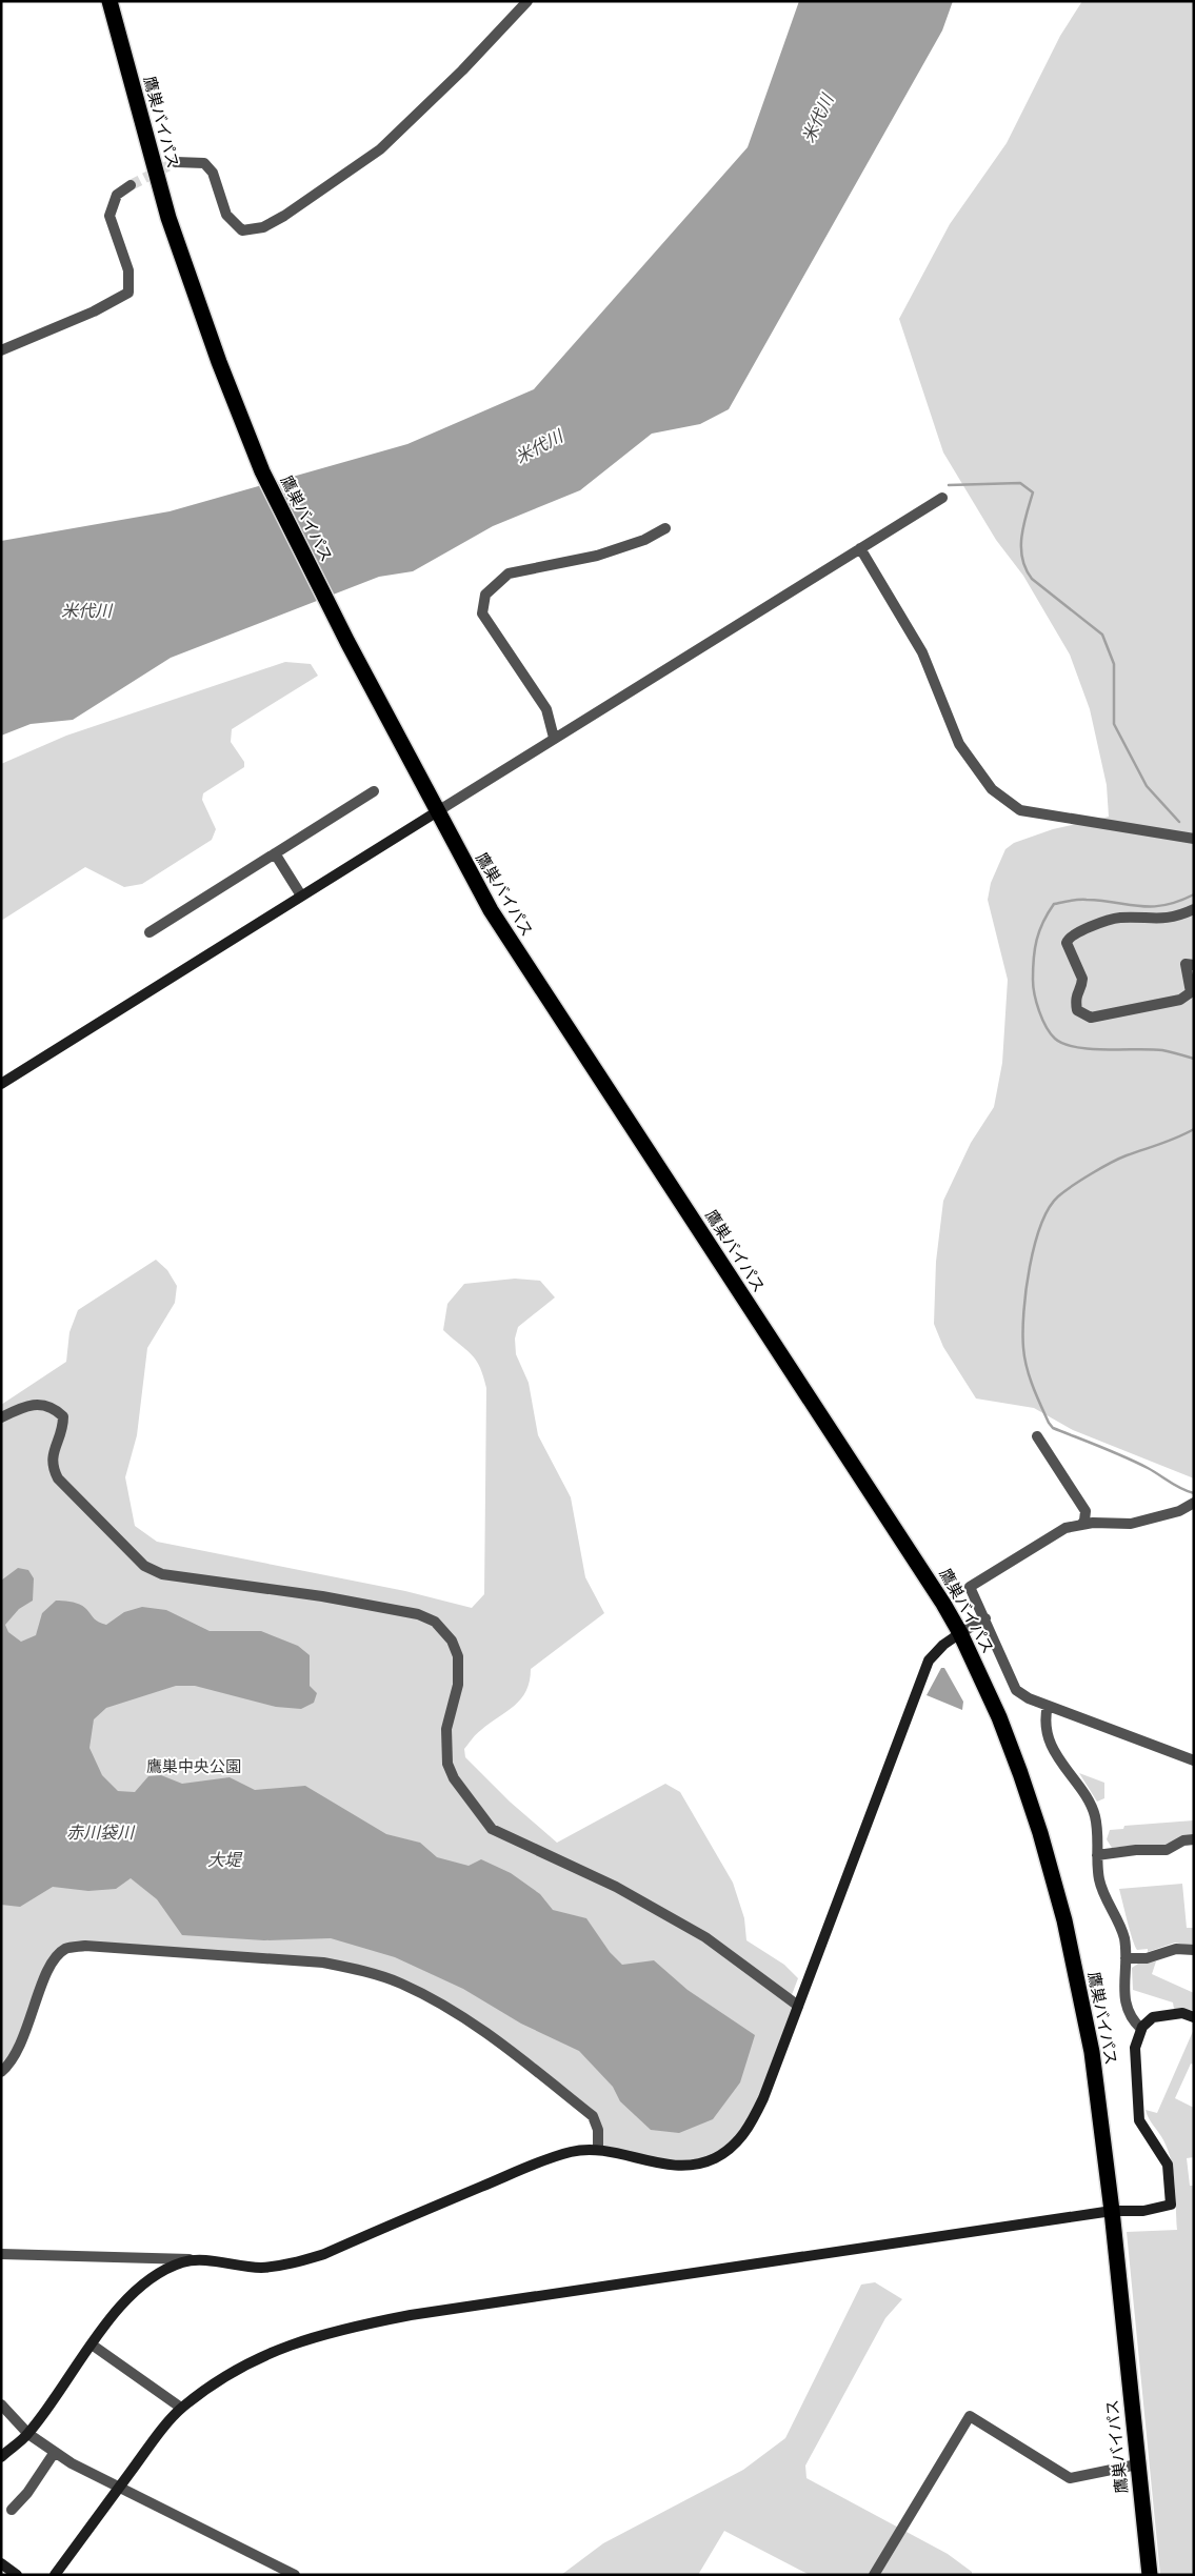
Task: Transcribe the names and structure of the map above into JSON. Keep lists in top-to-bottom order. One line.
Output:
{"streets":{"highway":["鷹巣バイパス"]},"water":["米代川","赤川袋川","大堤"],"parks":["鷹巣中央公園"]}
